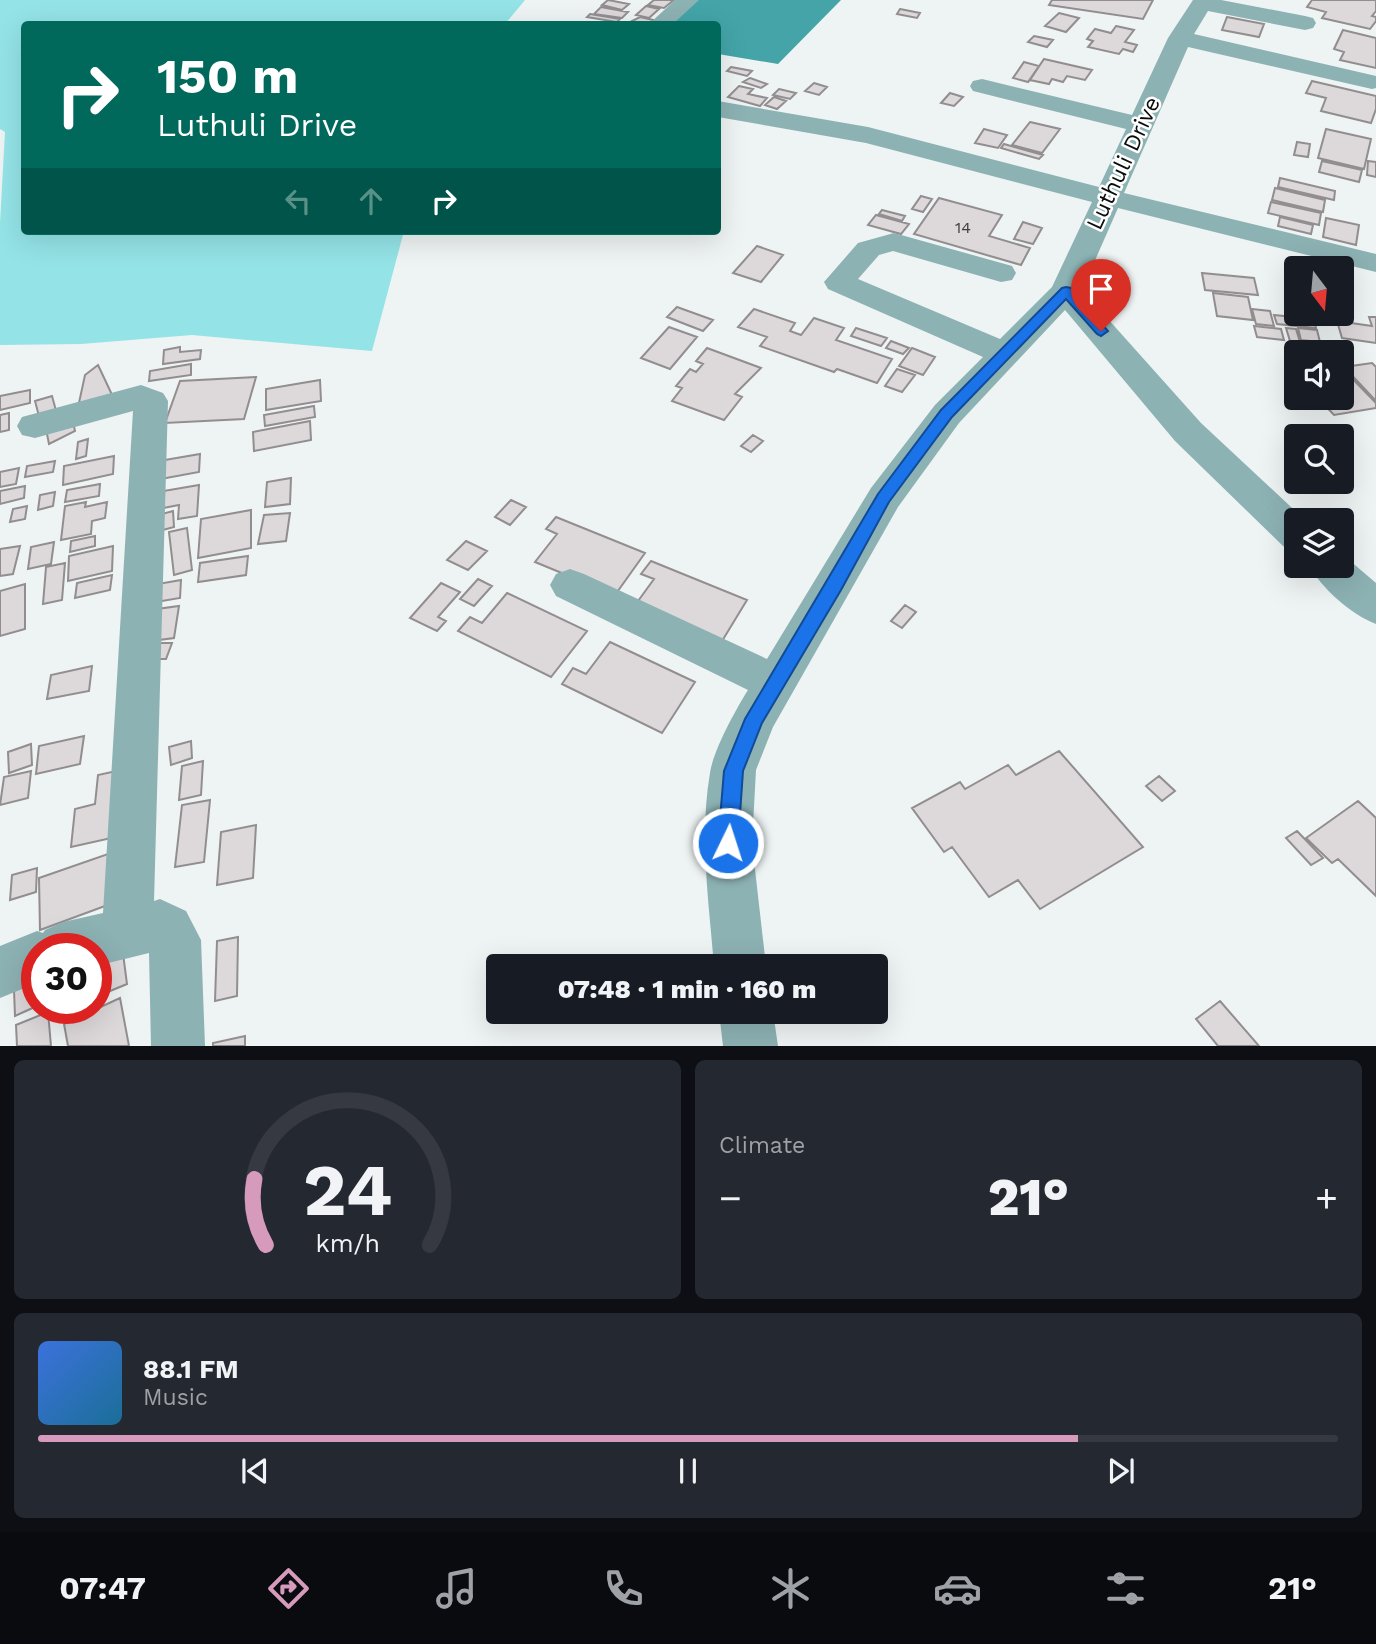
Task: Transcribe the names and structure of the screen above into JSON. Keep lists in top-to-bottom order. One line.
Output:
{"streets":{"street":["Luthuli Drive"]},"house_numbers":["14"],"north":"bottom","page":{"turn":["150 m","Luthuli Drive"],"limit":"30","trip":"07:48 · 1 min · 160 m","tile":"Climate","heat":["−","21°","+"],"song":["88.1 FM","Music"],"tabs":["07:47","21°"],"gauge":["24","km/h"]}}
